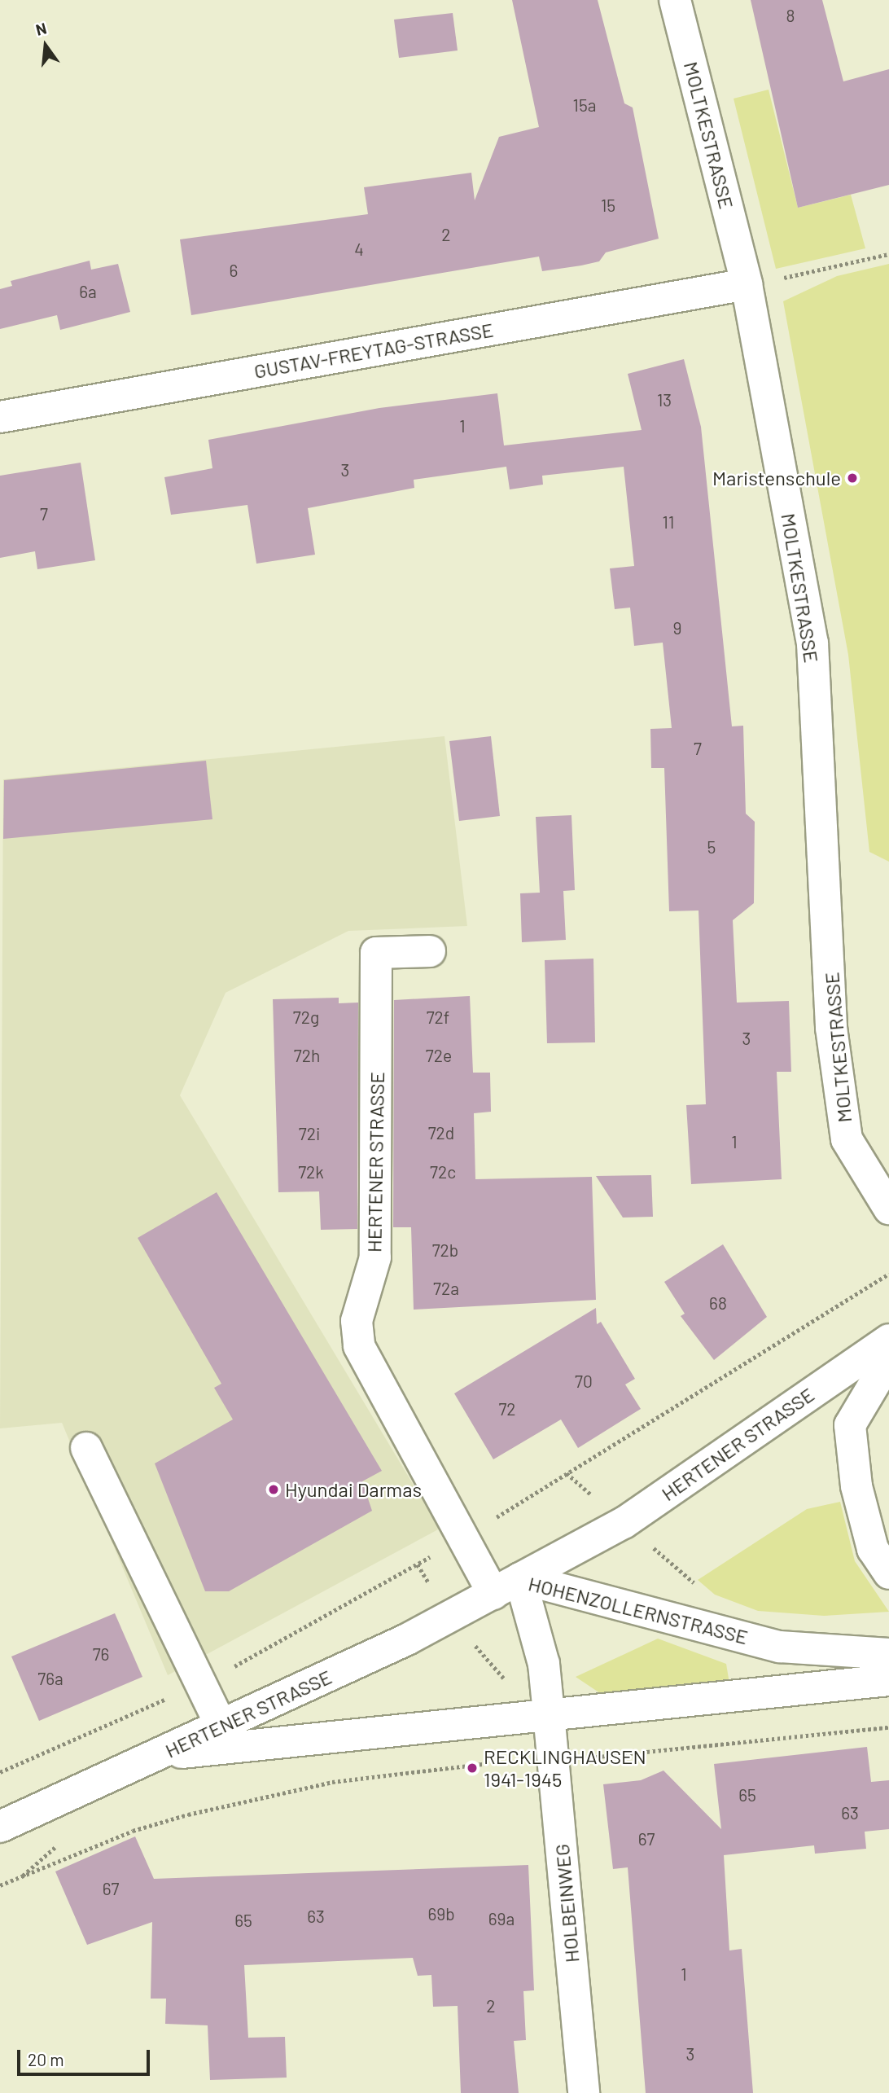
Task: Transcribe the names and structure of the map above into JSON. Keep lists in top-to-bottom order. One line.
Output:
{"streets":{"street":["MOLTKESTRASSE","GUSTAV-FREYTAG-STRASSE","HERTENER STRASSE","HOHENZOLLERNSTRASSE","HOLBEINWEG"]},"crossings":[["MOLTKESTRASSE","GUSTAV-FREYTAG-STRASSE"],["HERTENER STRASSE","HOHENZOLLERNSTRASSE"],["HOHENZOLLERNSTRASSE","HOLBEINWEG"]],"places":["Maristenschule","Hyundai Darmas","RECKLINGHAUSEN 1941-1945"],"house_numbers":["8","15a","15","2","4","6","6a","13","1","3","7","11","9","7","5","72g","72f","3","72h","72e","72d","72i","1","72k","72c","72b","72a","68","70","72","76","76a","65","63","67","67","69b","63","69a","65","1","2","3"],"scale_bar":"20 m","north":"top"}
